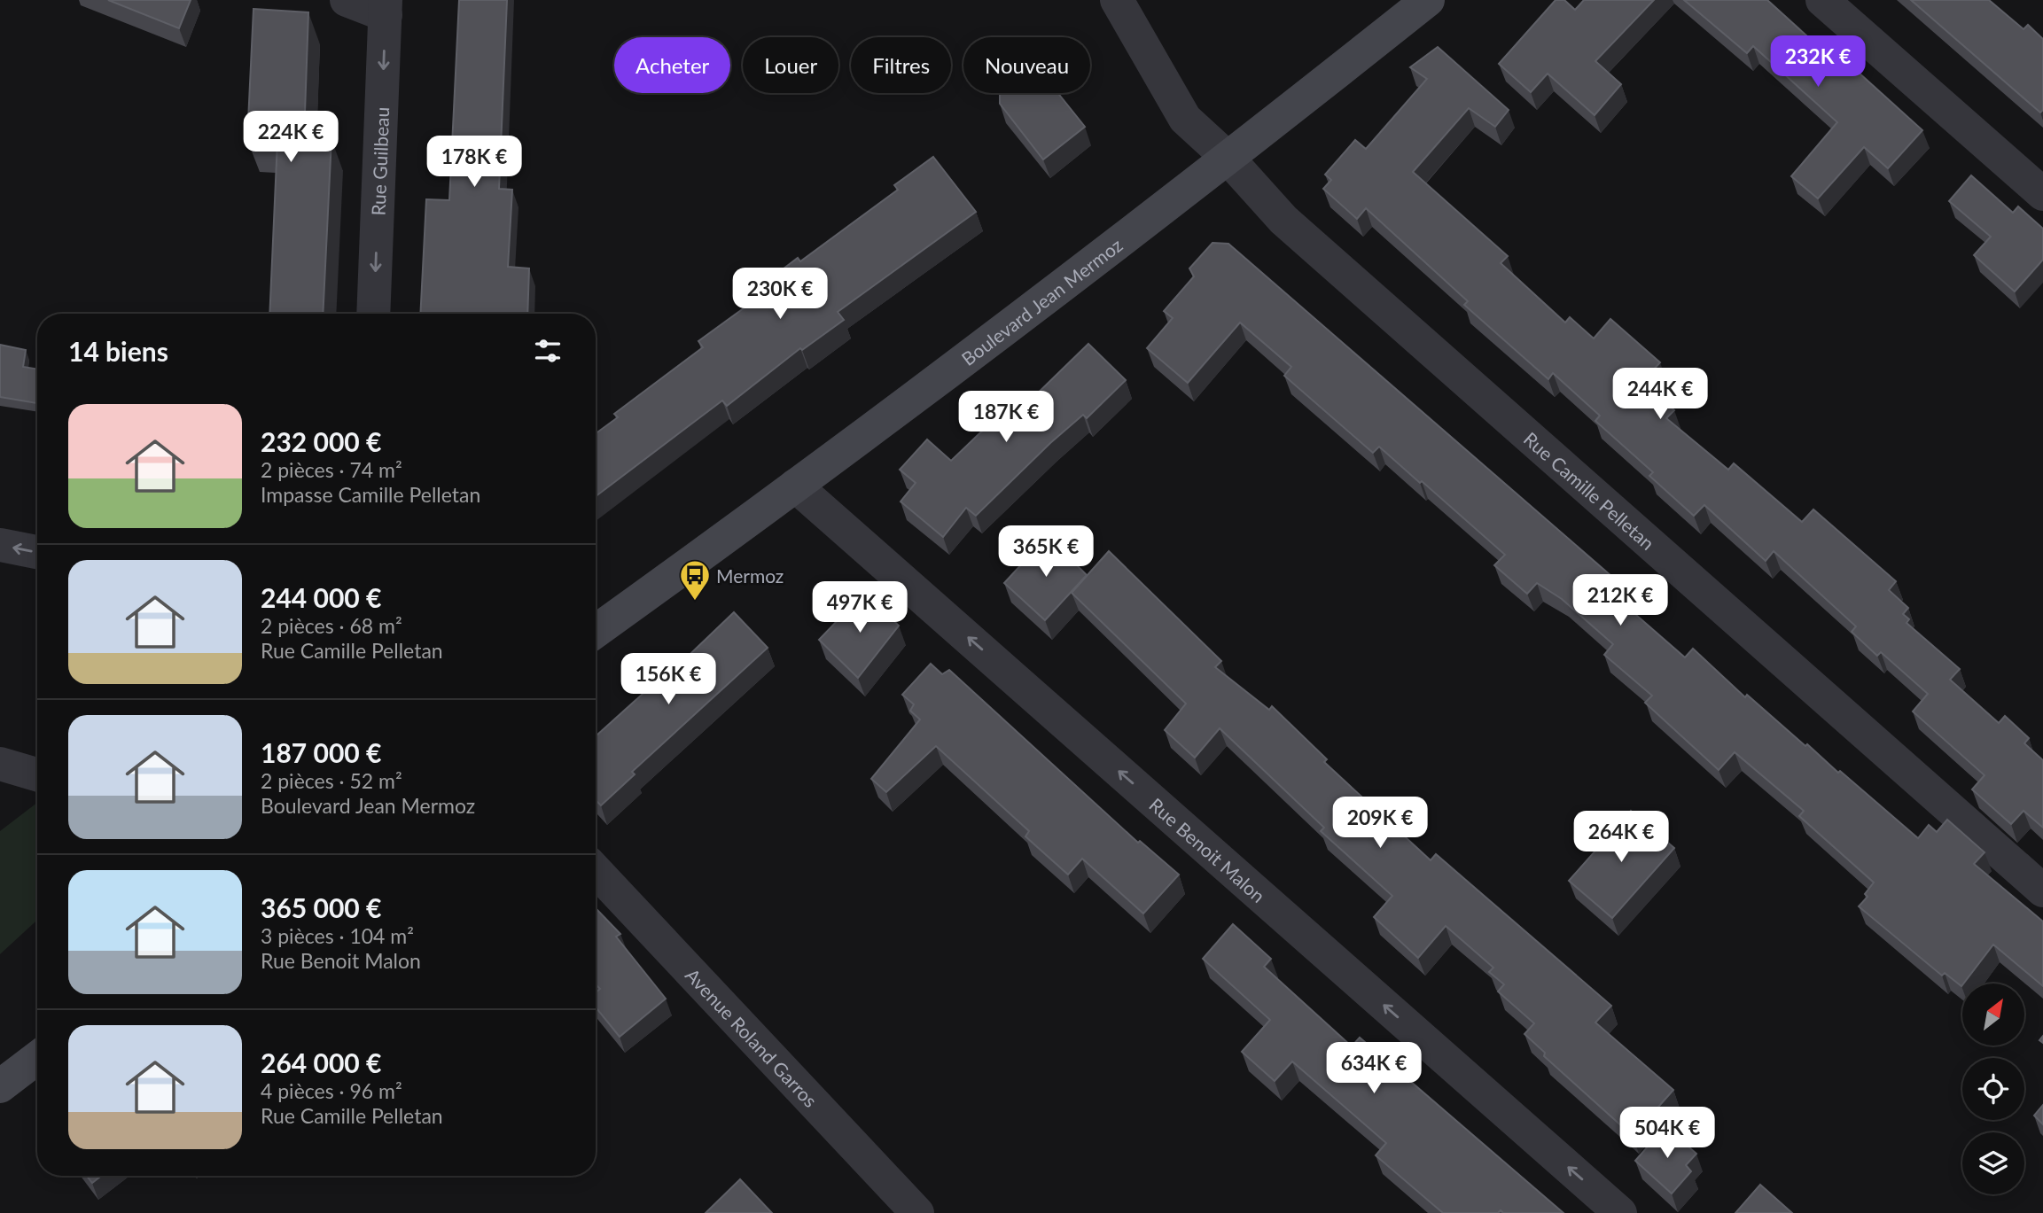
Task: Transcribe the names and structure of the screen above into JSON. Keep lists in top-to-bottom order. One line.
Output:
{"streets":{"street":["Rue Guilbeau","Boulevard Jean Mermoz","Rue Camille Pelletan","Rue Benoit Malon","Avenue Roland Garros"]},"crossings":[["Boulevard Jean Mermoz","Rue Camille Pelletan"],["Boulevard Jean Mermoz","Rue Benoit Malon"]],"one_way":["Rue Guilbeau","Rue Benoit Malon"],"places":{"bus stop":["Mermoz"]},"north":"top right","page":{"price":["232K €","224K €","178K €","230K €","244K €","187K €","365K €","212K €","497K €","156K €","209K €","264K €","634K €","504K €"],"chip":["Acheter","Louer","Filtres","Nouveau"],"heading":"14 biens","list":[{"name":"232 000 €","note":"2 pièces · 74 m² · Impasse Camille Pelletan"},{"name":"244 000 €","note":"2 pièces · 68 m² · Rue Camille Pelletan"},{"name":"187 000 €","note":"2 pièces · 52 m² · Boulevard Jean Mermoz"},{"name":"365 000 €","note":"3 pièces · 104 m² · Rue Benoit Malon"},{"name":"264 000 €","note":"4 pièces · 96 m² · Rue Camille Pelletan"}]}}
